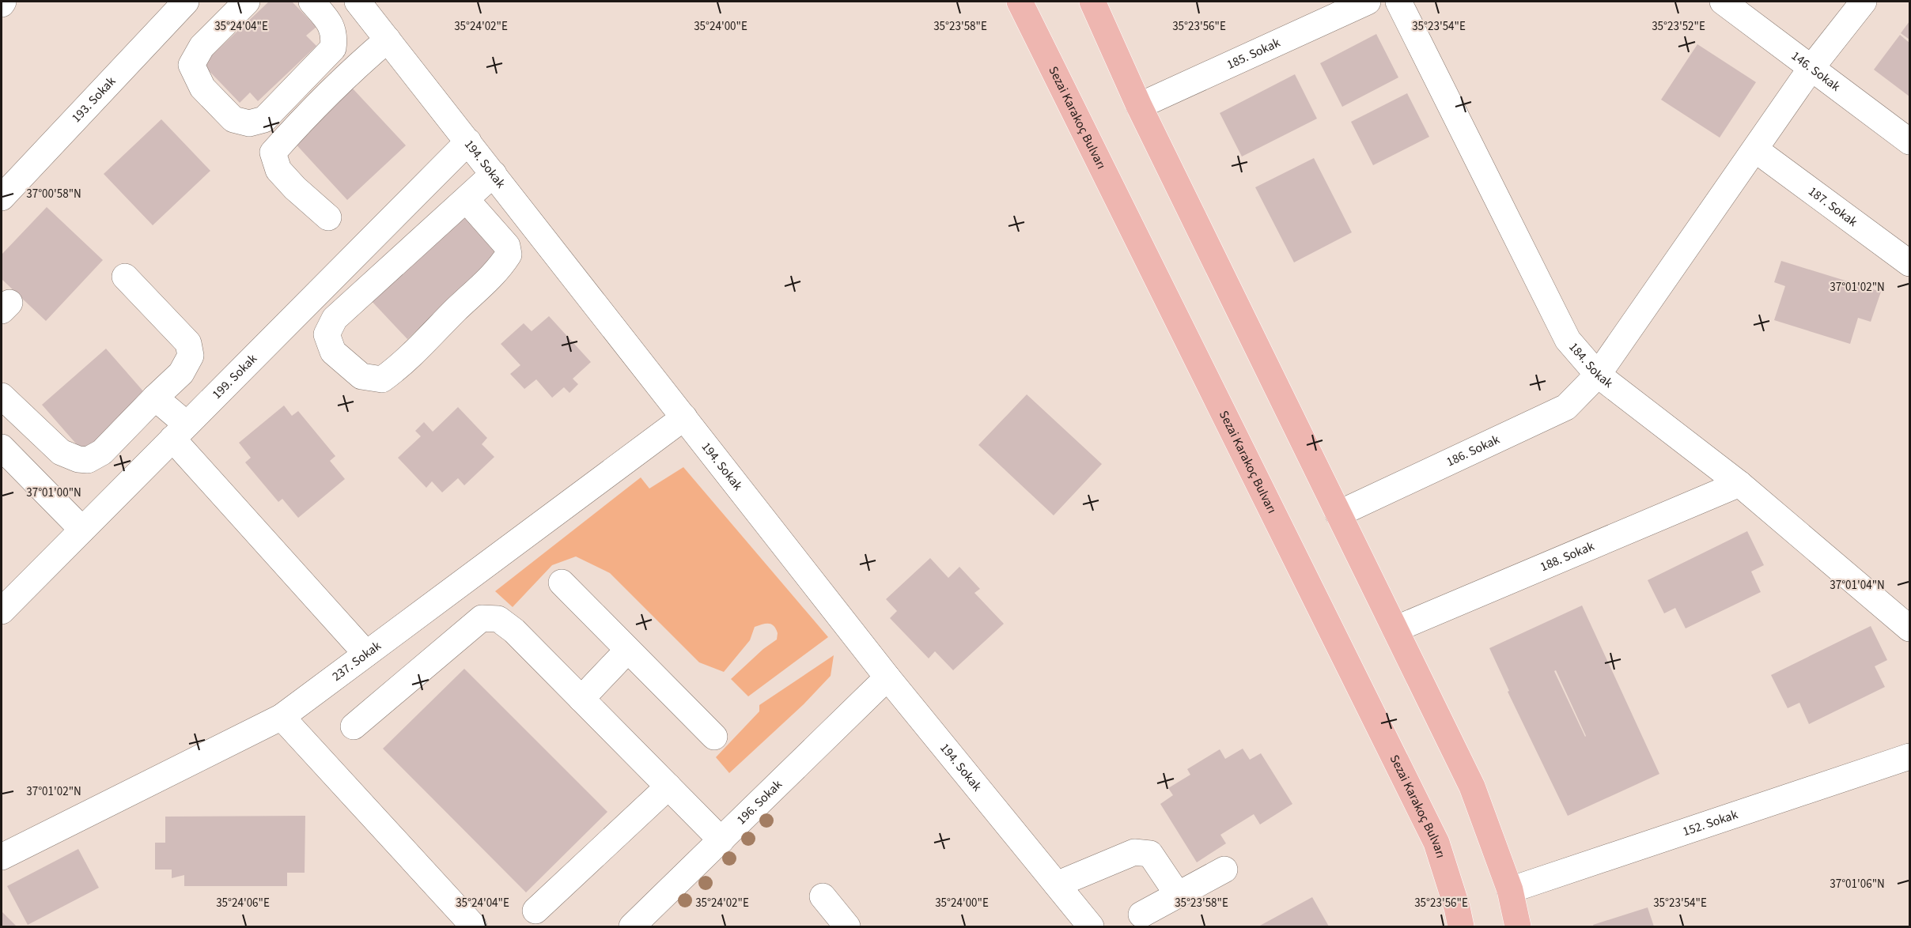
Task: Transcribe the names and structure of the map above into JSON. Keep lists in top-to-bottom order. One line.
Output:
{"streets":{"main road":["Sezai Karakoç Bulvarı"],"street":["185. Sokak","146. Sokak","193. Sokak","194. Sokak","187. Sokak","184. Sokak","199. Sokak","186. Sokak","188. Sokak","237. Sokak","196. Sokak","152. Sokak"]},"crossings":[["146. Sokak","186. Sokak"],["194. Sokak","199. Sokak"],["194. Sokak","237. Sokak"],["194. Sokak","196. Sokak"],["187. Sokak","186. Sokak"],["184. Sokak","186. Sokak"],["184. Sokak","188. Sokak"]],"coordinates":["35°24'04\"E","35°24'02\"E","35°24'00\"E","35°23'58\"E","35°23'56\"E","35°23'54\"E","35°23'52\"E","37°00'58\"N","37°01'02\"N","37°01'00\"N","37°01'04\"N","37°01'06\"N","35°24'06\"E"]}
